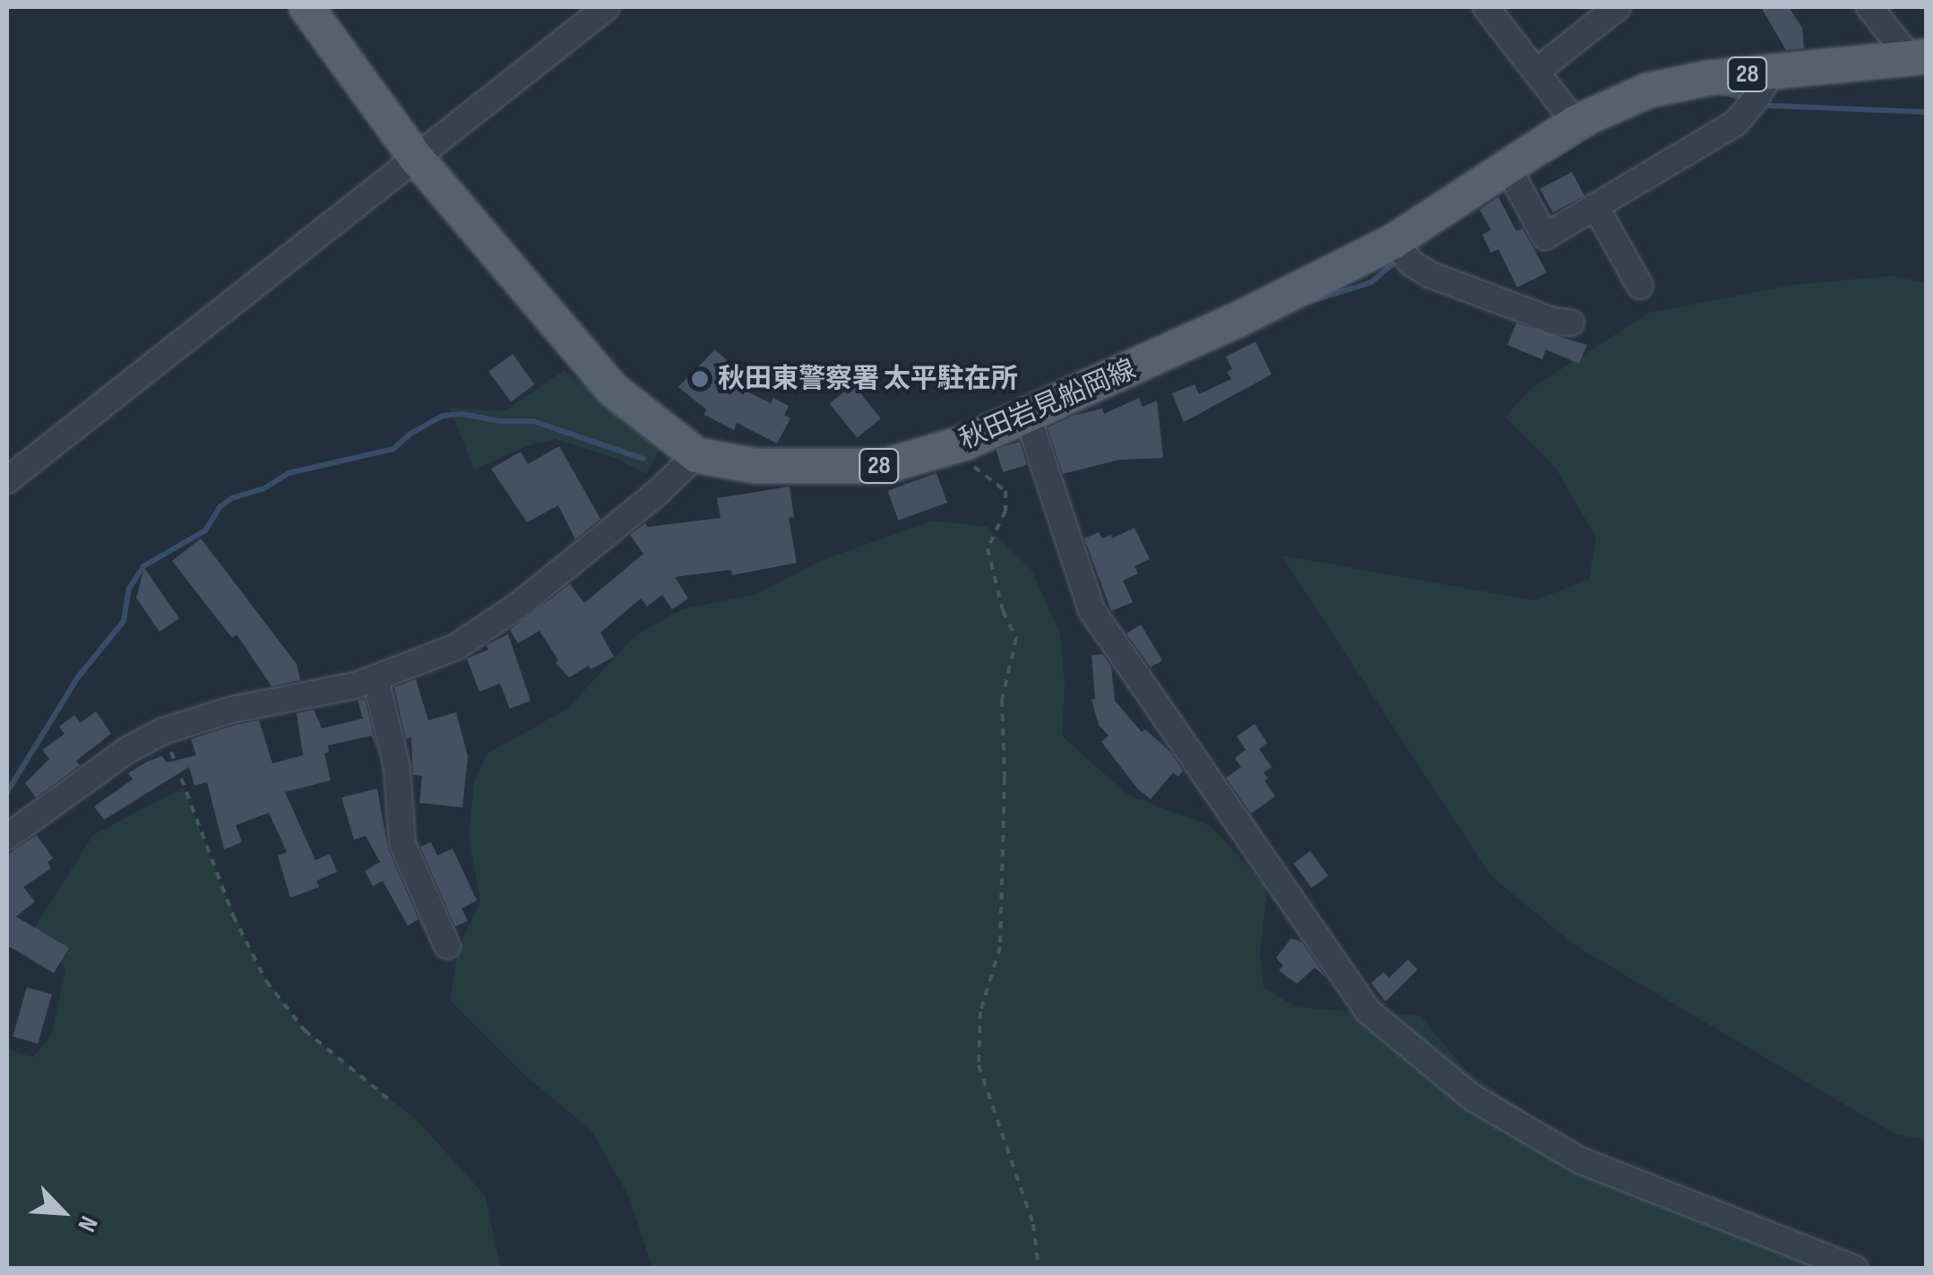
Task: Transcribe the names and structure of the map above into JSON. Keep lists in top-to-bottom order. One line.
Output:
{"streets":{"main road":["28","秋田岩見船岡線"]},"places":["秋田東警察署 太平駐在所"],"north":"bottom right"}
